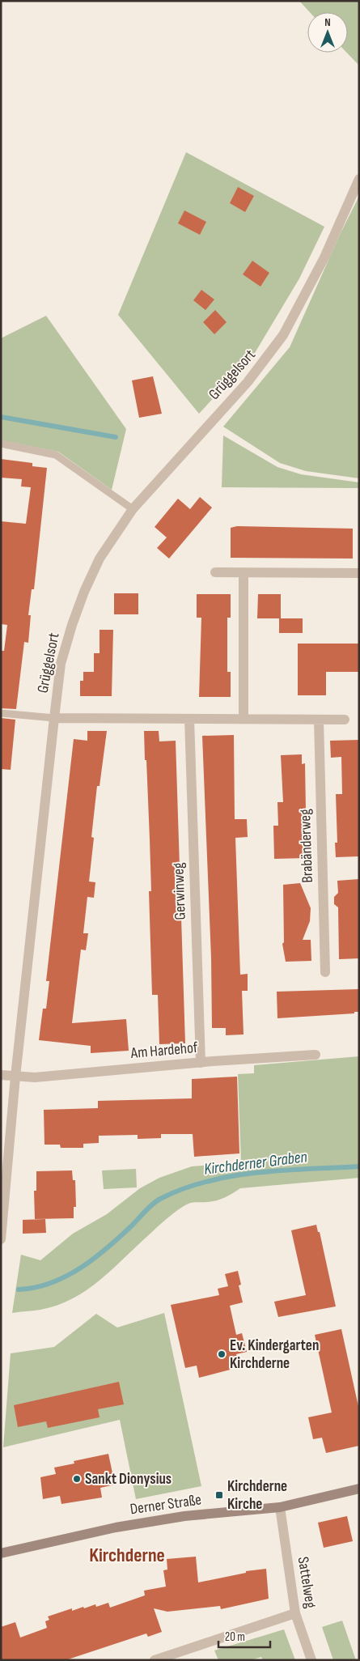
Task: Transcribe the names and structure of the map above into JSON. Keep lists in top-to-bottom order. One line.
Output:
{"streets":{"main road":["Derner Straße"],"street":["Grüggelsort","Brabänderweg","Gerwinweg","Am Hardehof","Sattelweg"]},"crossings":[["Grüggelsort","Am Hardehof"],["Gerwinweg","Am Hardehof"],["Derner Straße","Sattelweg"]],"districts":["Kirchderne"],"water":["Kirchderner Graben"],"places":{"other":["Ev. Kindergarten Kirchderne","Sankt Dionysius"],"transit":["Kirchderne Kirche"]},"scale_bar":"20 m","north":"top"}
